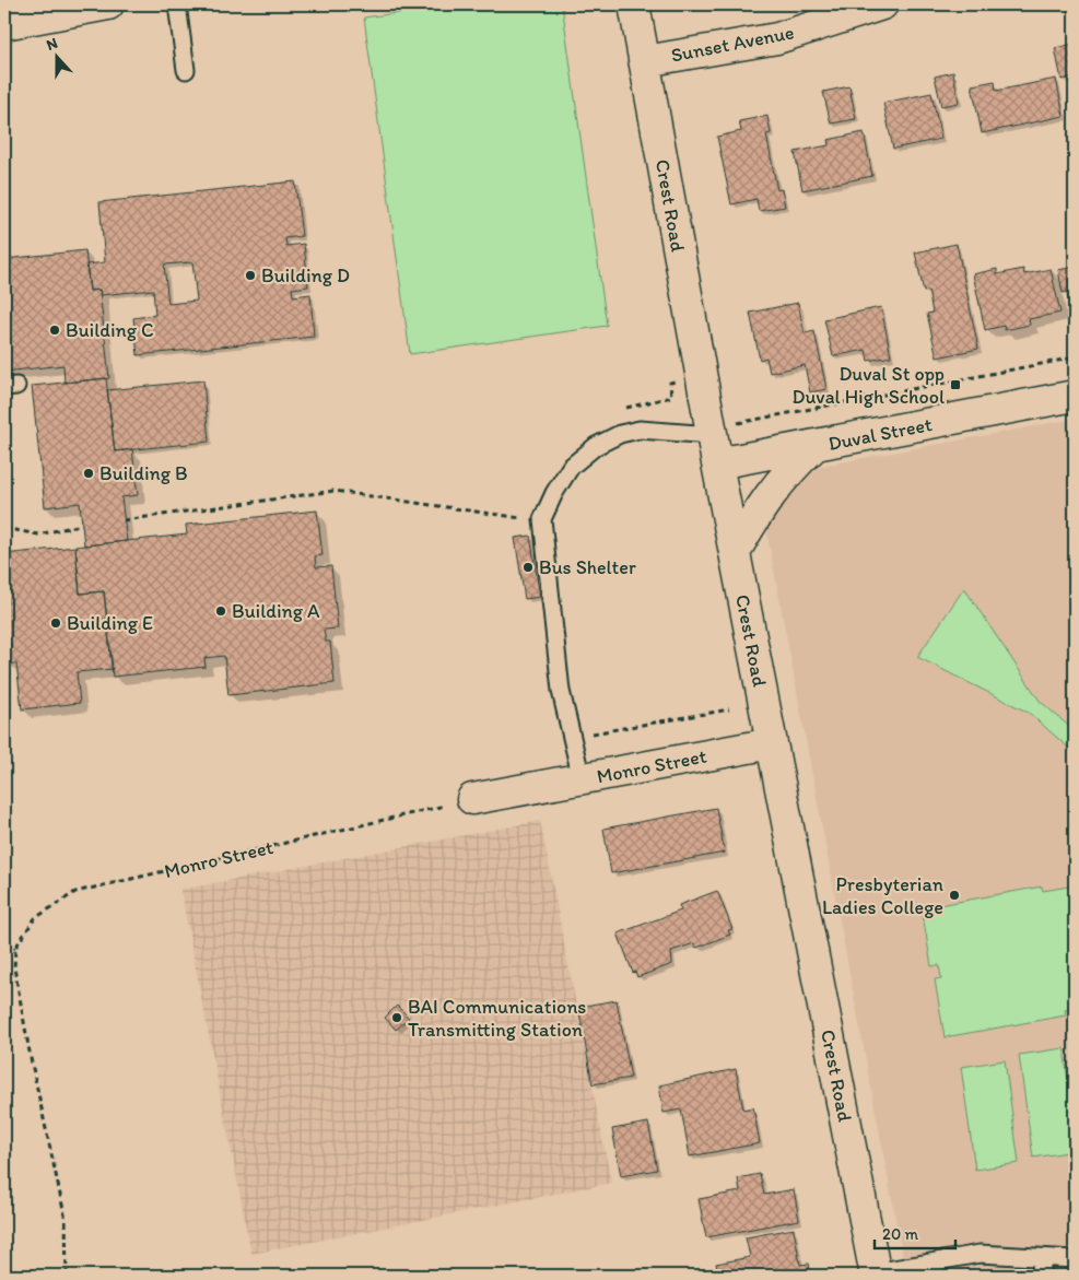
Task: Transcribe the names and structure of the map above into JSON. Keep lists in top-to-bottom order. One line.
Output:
{"streets":{"street":["Sunset Avenue","Crest Road","Duval Street","Monro Street"]},"crossings":[["Sunset Avenue","Crest Road"],["Crest Road","Duval Street"],["Crest Road","Monro Street"]],"places":{"other":["Building D","Building C","Building B","Bus Shelter","Building A","Building E","Presbyterian Ladies College","BAI Communications Transmitting Station"],"transit":["Duval St opp Duval High School"]},"scale_bar":"20 m","north":"top"}
